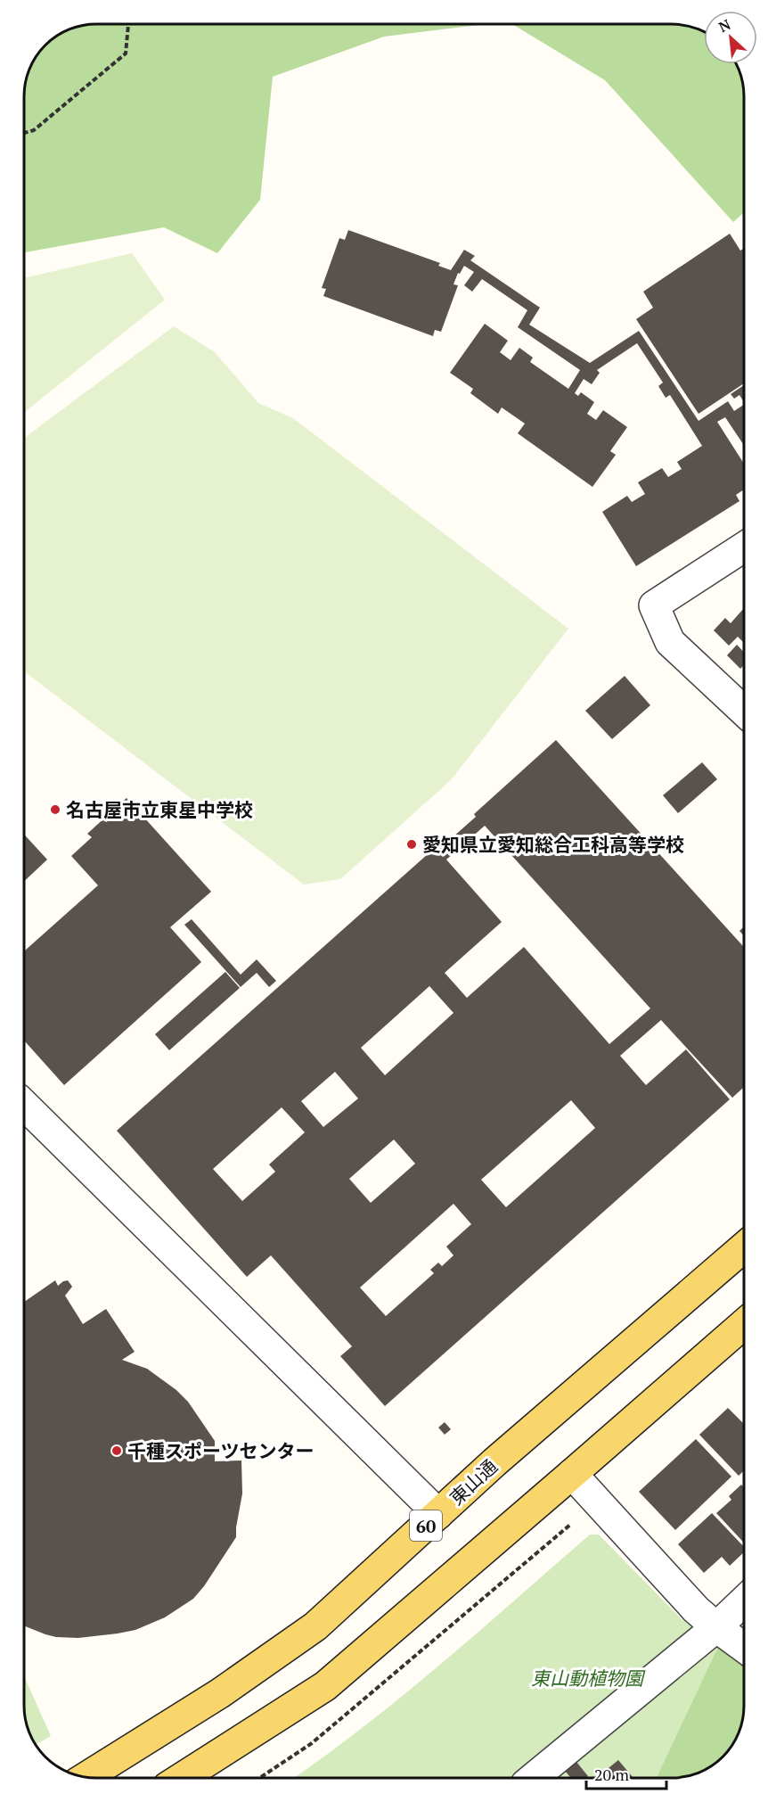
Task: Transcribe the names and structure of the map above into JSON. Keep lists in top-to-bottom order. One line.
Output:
{"streets":{"main road":["東山通","60"]},"parks":["東山動植物園"],"places":["名古屋市立東星中学校","愛知県立愛知総合工科高等学校","千種スポーツセンター"],"scale_bar":"20 m","north":"top left"}
